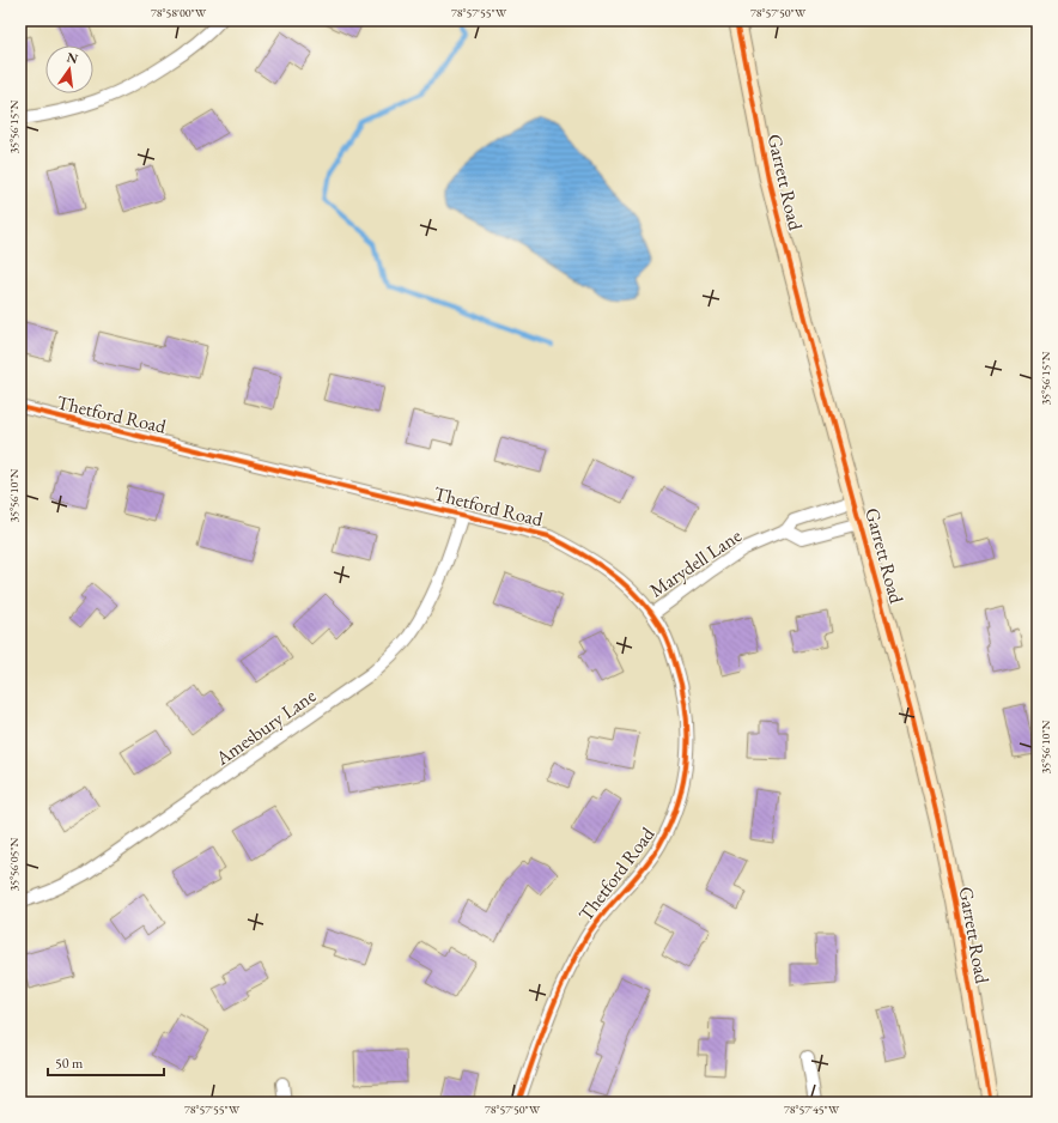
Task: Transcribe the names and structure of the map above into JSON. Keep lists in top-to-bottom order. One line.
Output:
{"streets":{"street":["Garrett Road","Thetford Road","Marydell Lane","Amesbury Lane"]},"crossings":[["Garrett Road","Marydell Lane"],["Thetford Road","Marydell Lane"],["Thetford Road","Amesbury Lane"]],"scale_bar":"50 m","north":"top","coordinates":["78°58'00\"W","78°57'55\"W","78°57'50\"W","35°56'15\"N","35°56'10\"N","35°56'05\"N","78°57'45\"W"]}
